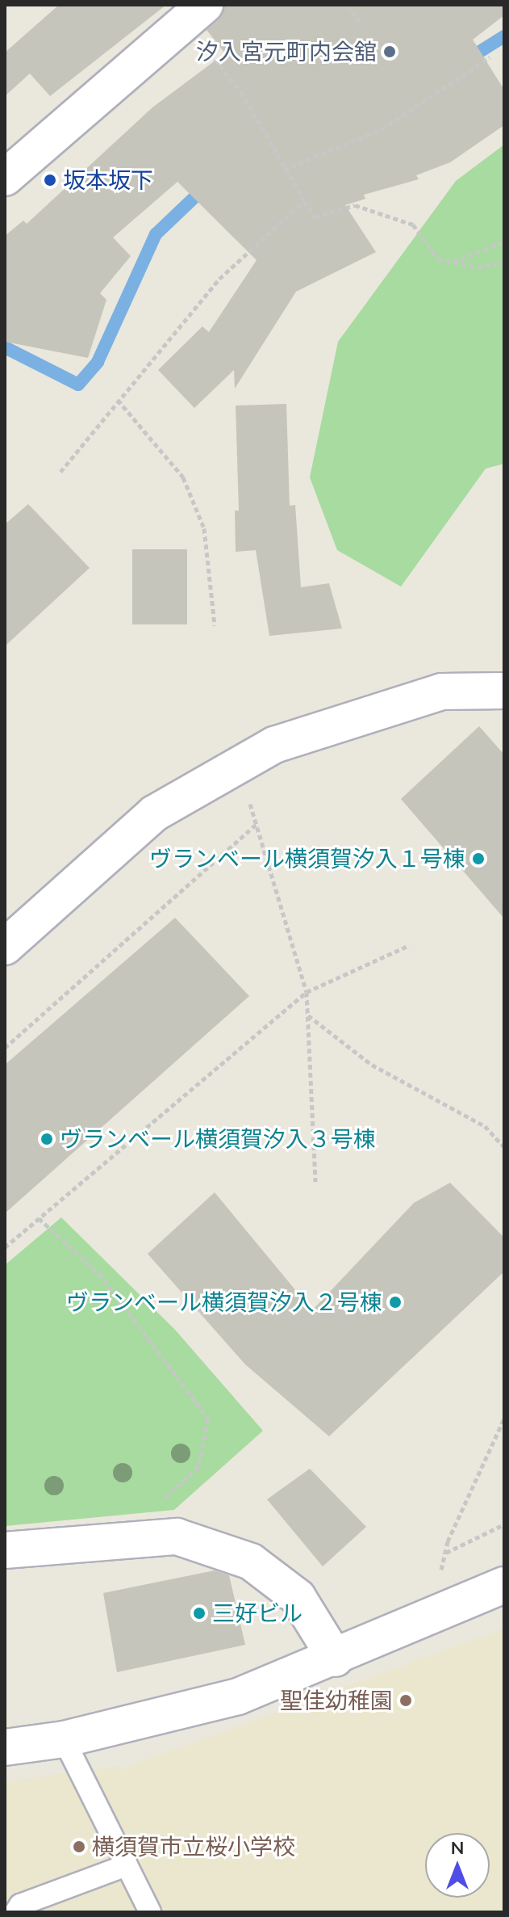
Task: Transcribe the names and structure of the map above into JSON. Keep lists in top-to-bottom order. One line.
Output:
{"places":["汐入宮元町内会舘","坂本坂下","ヴランベール横須賀汐入１号棟","ヴランベール横須賀汐入３号棟","ヴランベール横須賀汐入２号棟","三好ビル","聖佳幼稚園","横須賀市立桜小学校"],"north":"top"}
